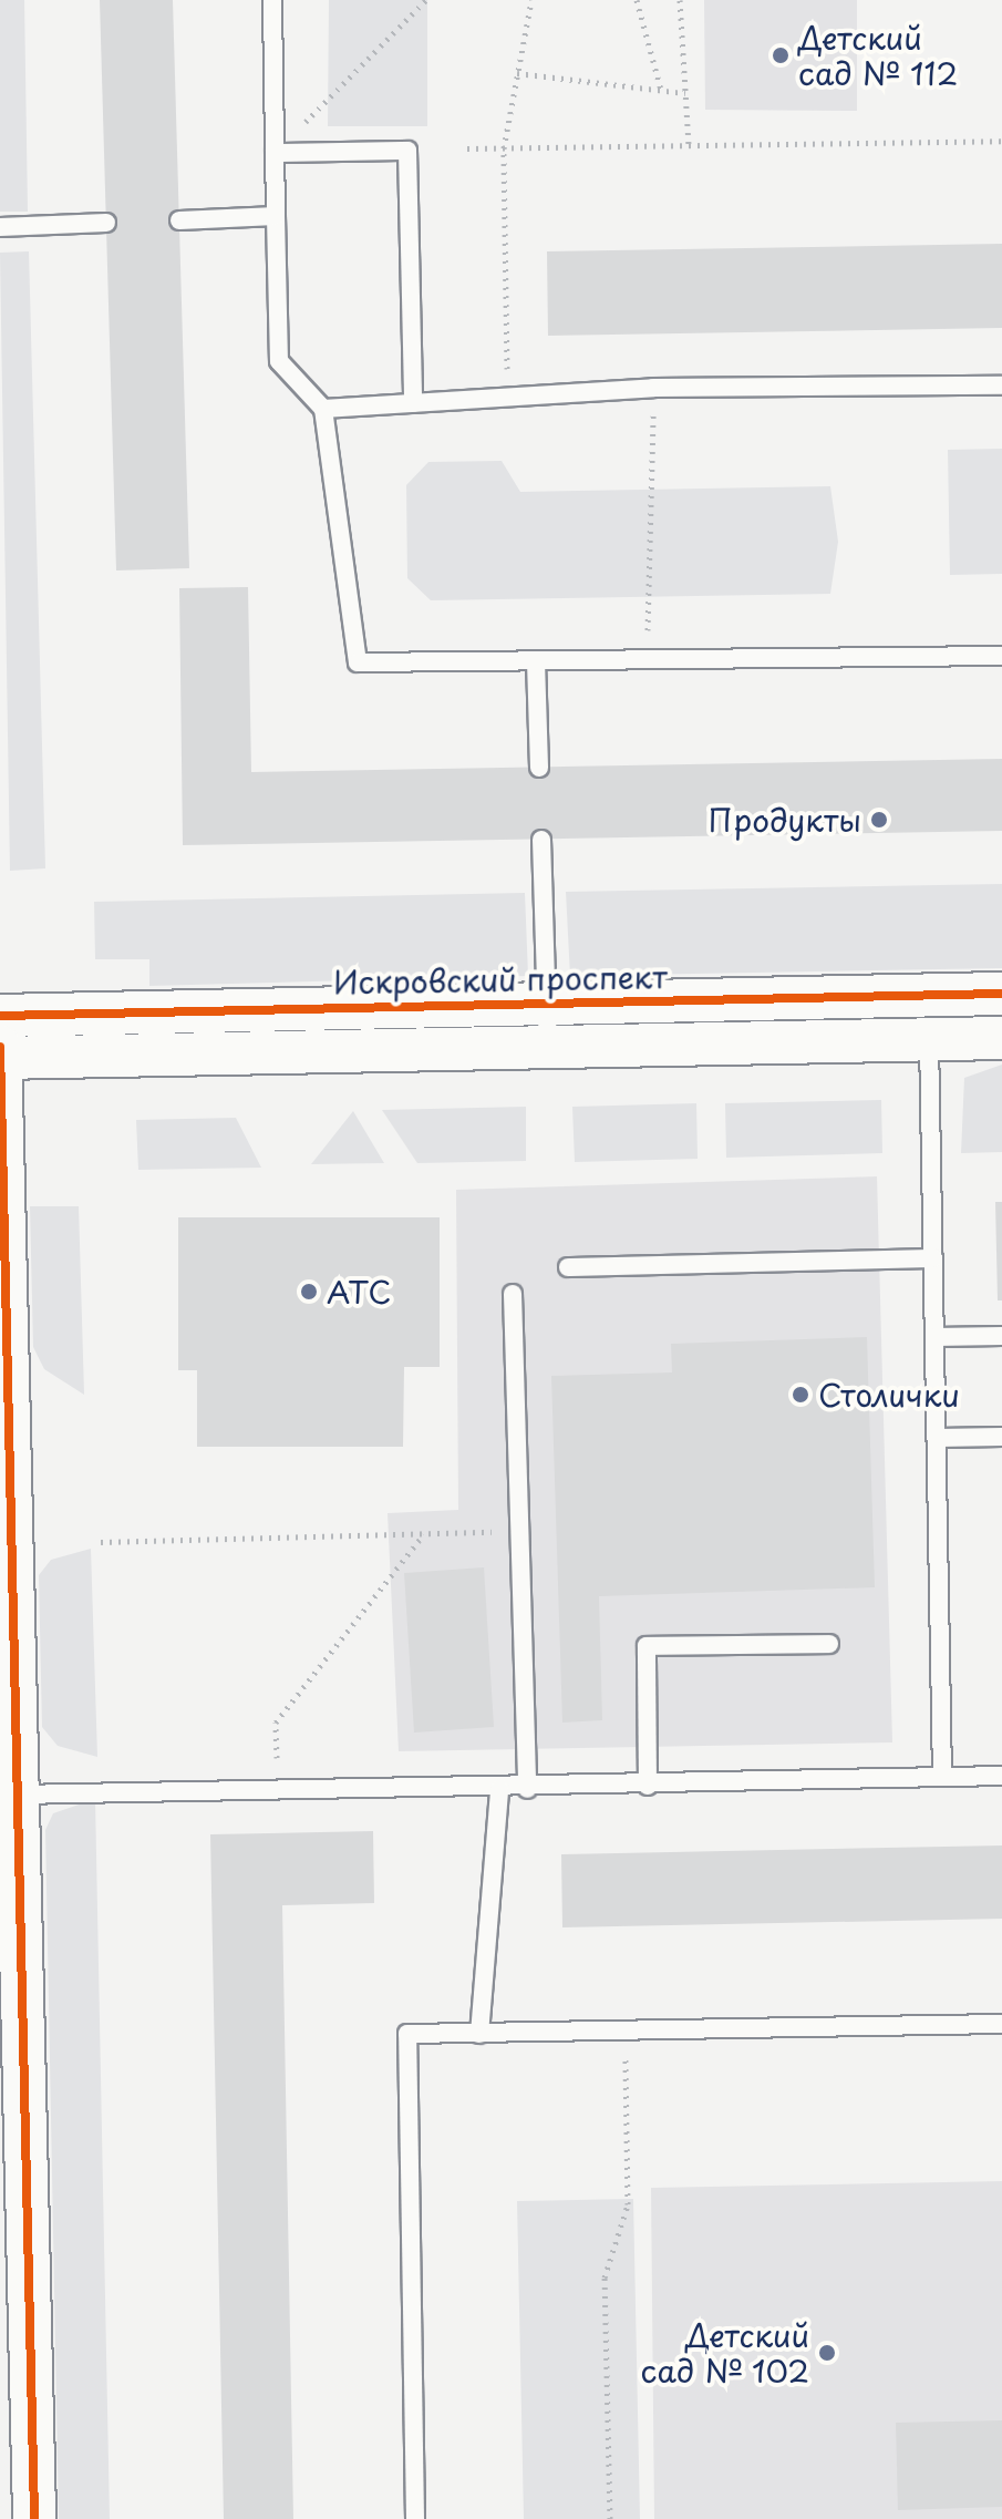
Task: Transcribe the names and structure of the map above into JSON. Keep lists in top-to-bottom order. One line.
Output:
{"streets":{"street":["Искровский проспект"]},"places":["Детский сад № 112","Продукты","АТС","Столички","Детский сад № 102"]}
